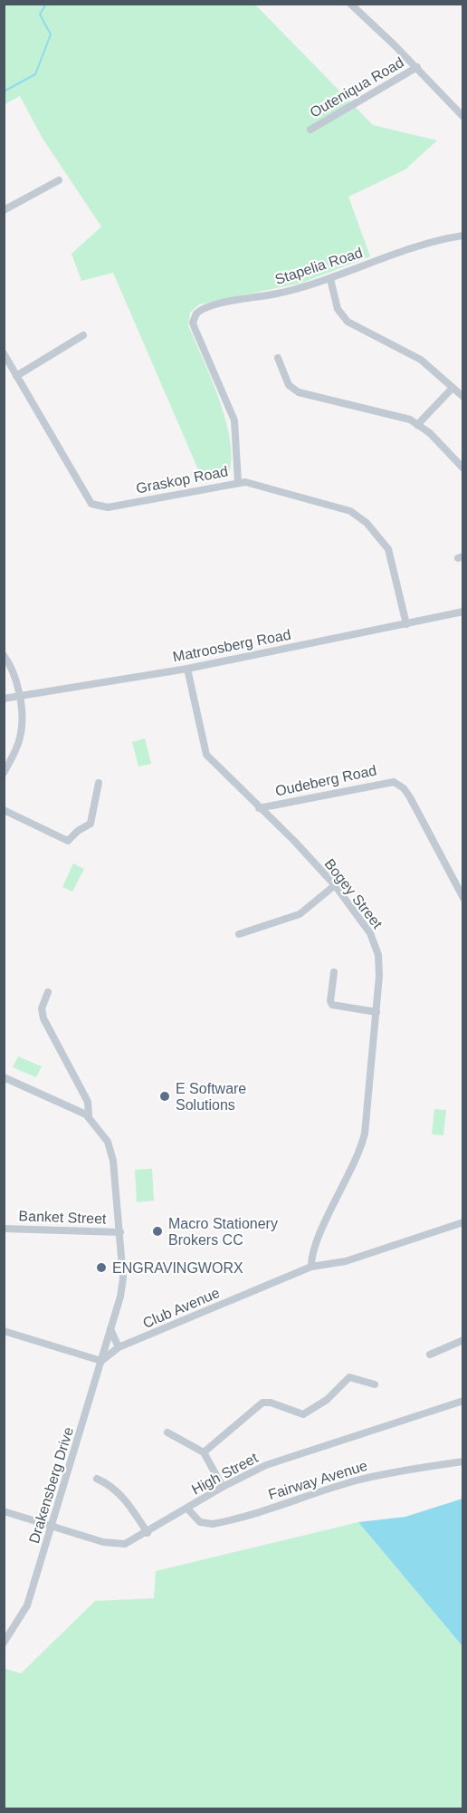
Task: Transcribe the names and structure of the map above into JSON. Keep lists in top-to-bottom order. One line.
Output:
{"streets":{"street":["Outeniqua Road","Stapelia Road","Graskop Road","Matroosberg Road","Oudeberg Road","Bogey Street","Banket Street","Club Avenue","High Street","Fairway Avenue","Drakensberg Drive"]},"crossings":[["Stapelia Road","Graskop Road"],["Graskop Road","Matroosberg Road"],["Matroosberg Road","Bogey Street"],["Oudeberg Road","Bogey Street"],["Bogey Street","Club Avenue"],["Banket Street","Drakensberg Drive"],["Club Avenue","Drakensberg Drive"],["High Street","Fairway Avenue"],["High Street","Drakensberg Drive"]],"places":["E Software Solutions","Macro Stationery Brokers CC","ENGRAVINGWORX"]}
